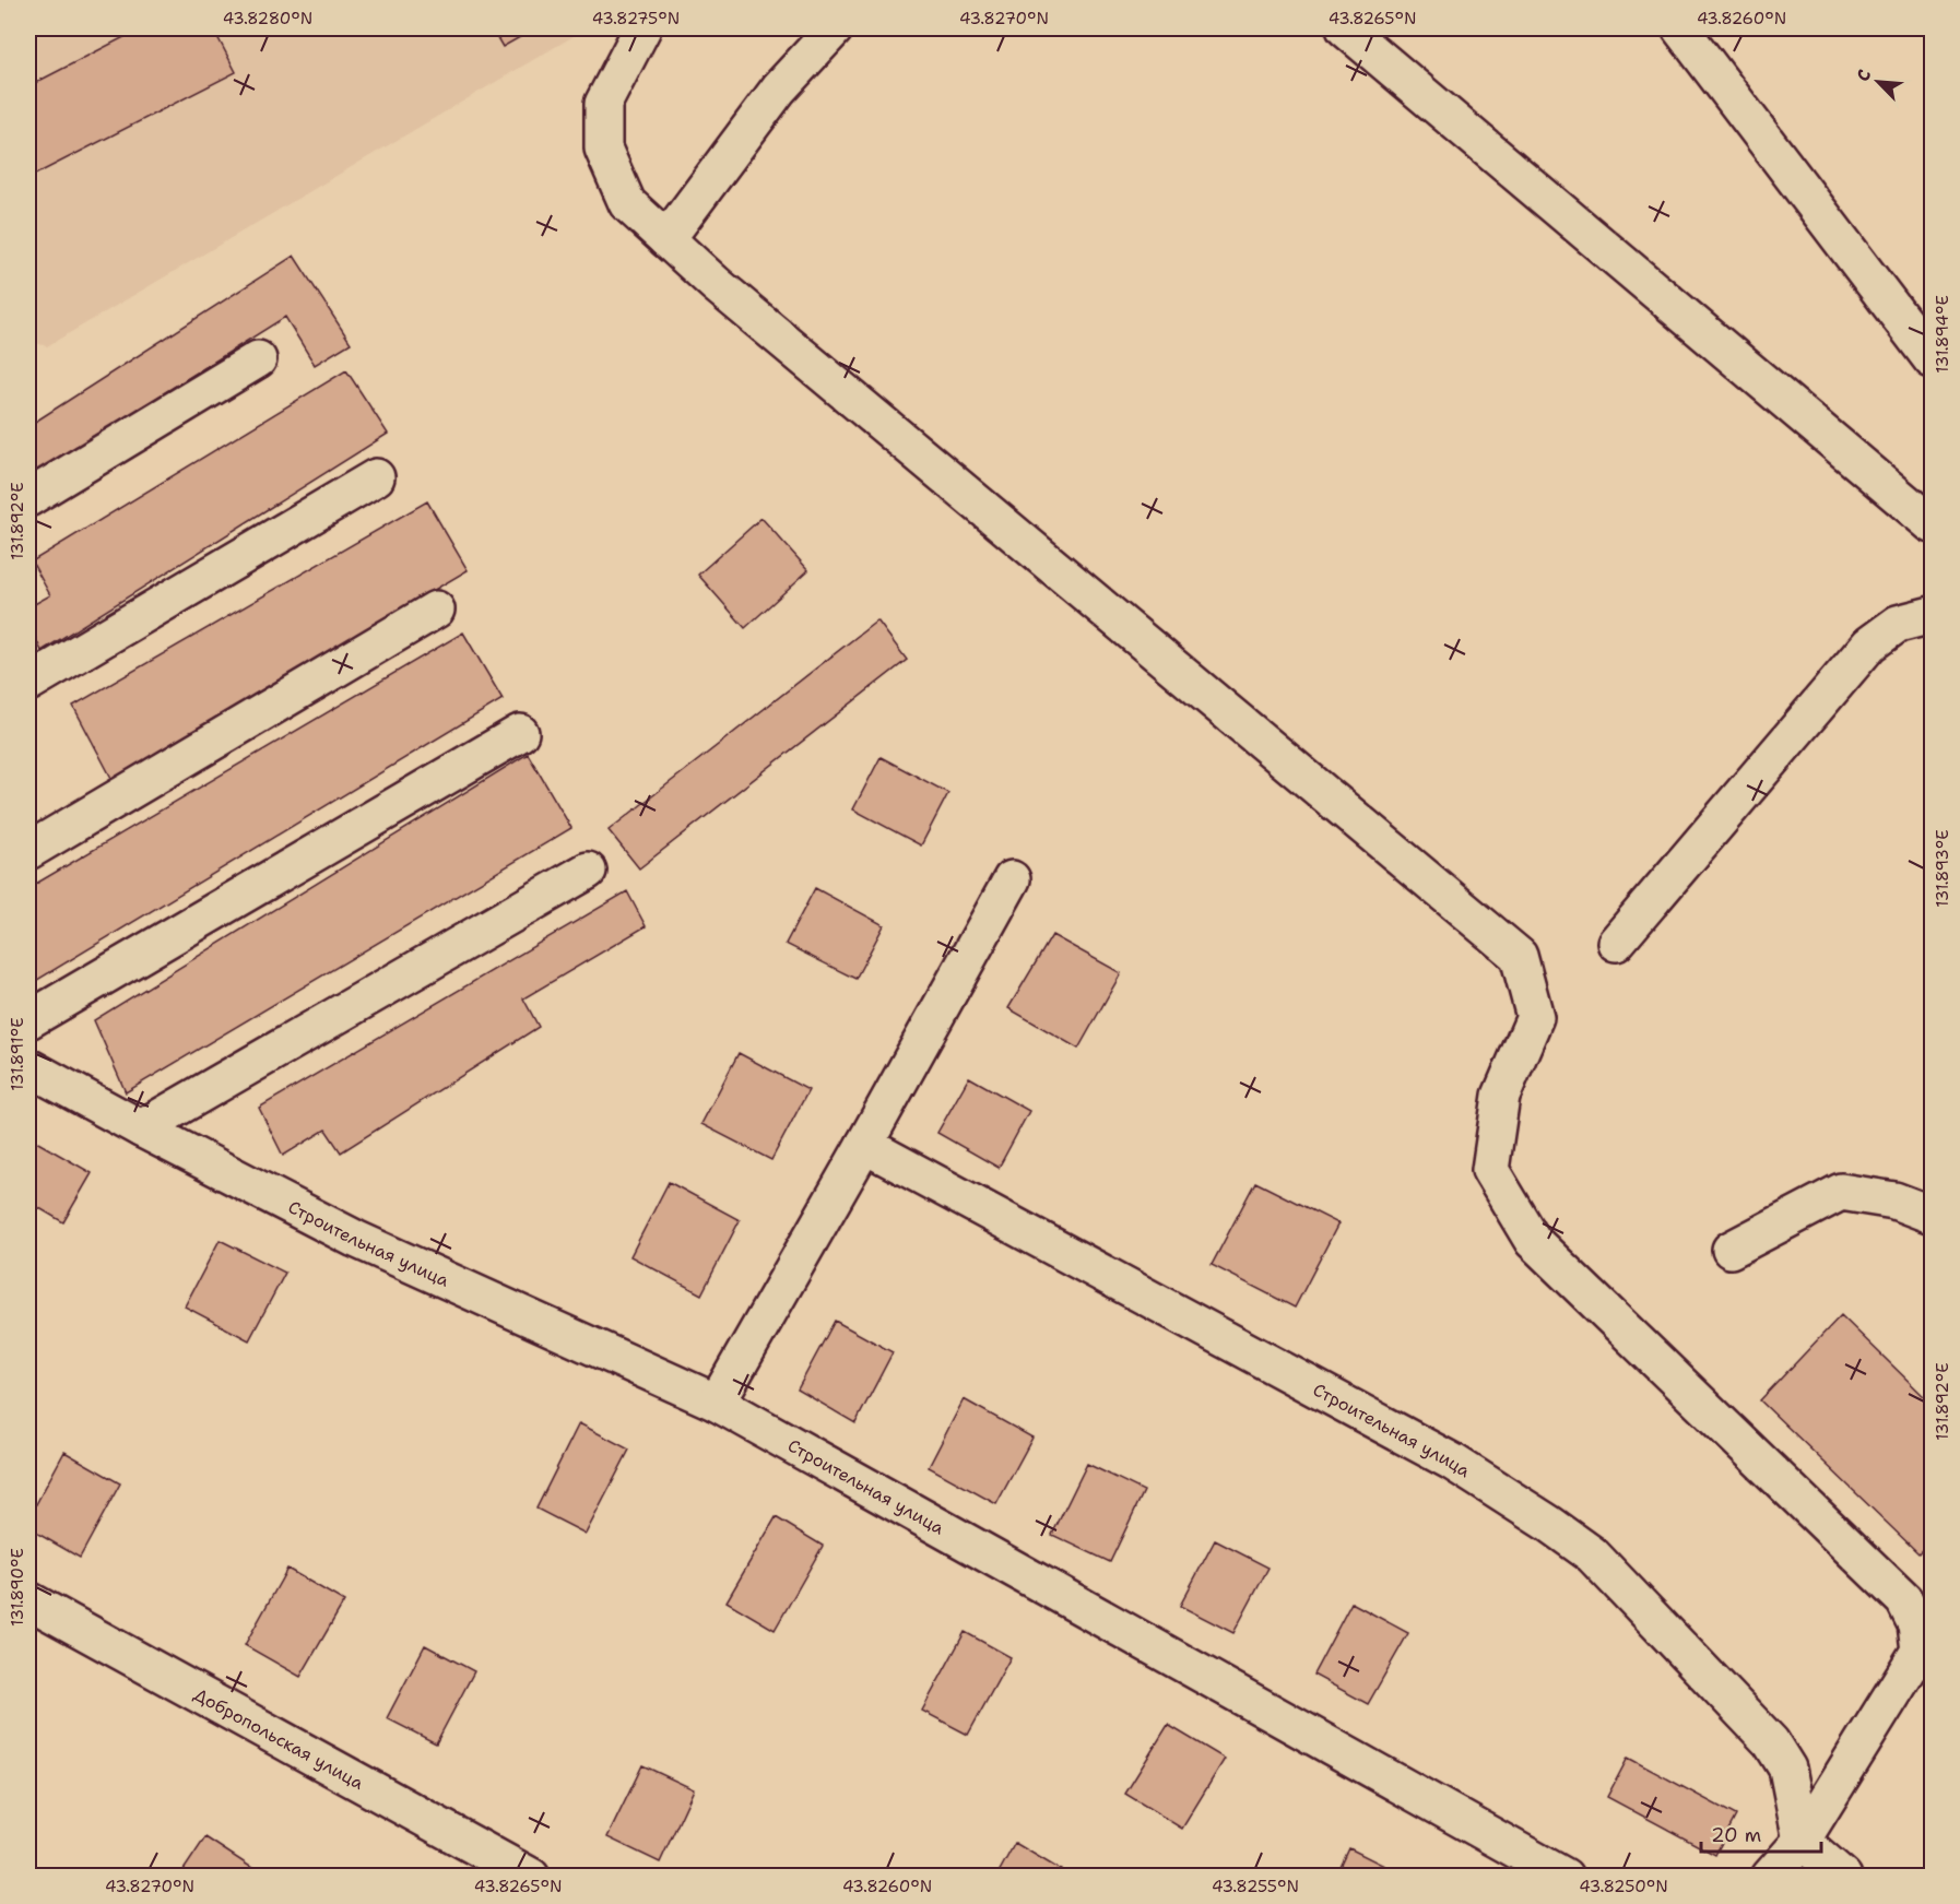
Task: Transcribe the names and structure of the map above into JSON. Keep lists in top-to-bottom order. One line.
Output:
{"streets":{"street":["Строительная улица","Добропольская улица"]},"scale_bar":"20 m","north":"top left","coordinates":["43.8280°N","43.8275°N","43.8270°N","43.8265°N","43.8260°N","131.894°E","131.892°E","131.893°E","131.891°E","131.890°E","43.8255°N","43.8250°N"]}
